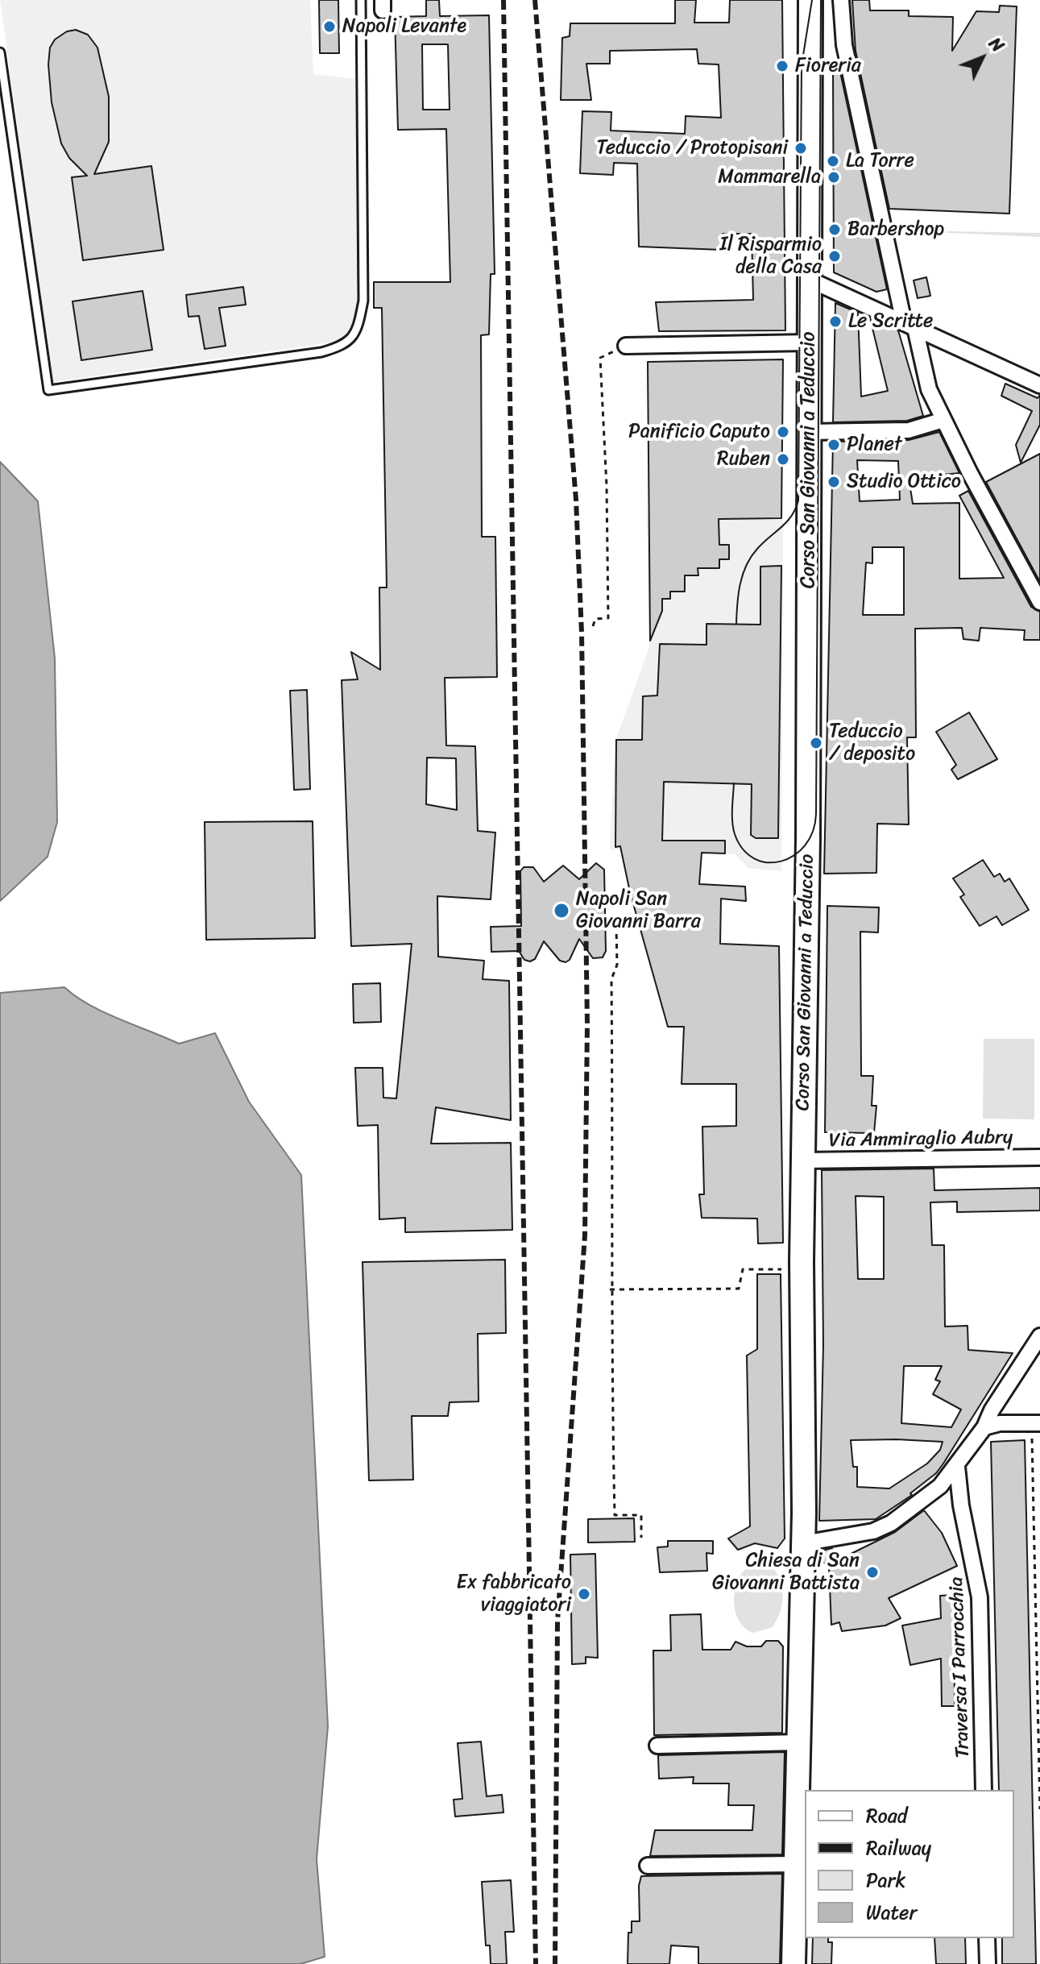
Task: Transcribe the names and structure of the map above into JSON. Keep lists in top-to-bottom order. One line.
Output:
{"streets":{"main road":["Corso San Giovanni a Teduccio"],"street":["Via Ammiraglio Aubry","Traversa I Parrocchia"]},"crossings":[["Corso San Giovanni a Teduccio","Via Ammiraglio Aubry"]],"places":["Napoli Levante","Fioreria","Teduccio / Protopisani","La Torre","Mammarella","Barbershop","Il Risparmio della Casa","Le Scritte","Panificio Caputo","Planet","Ruben","Studio Ottico","Teduccio / deposito","Napoli San Giovanni Barra","Chiesa di San Giovanni Battista","Ex fabbricato viaggiatori"],"legend":["Road","Railway","Park","Water"],"north":"top right"}
